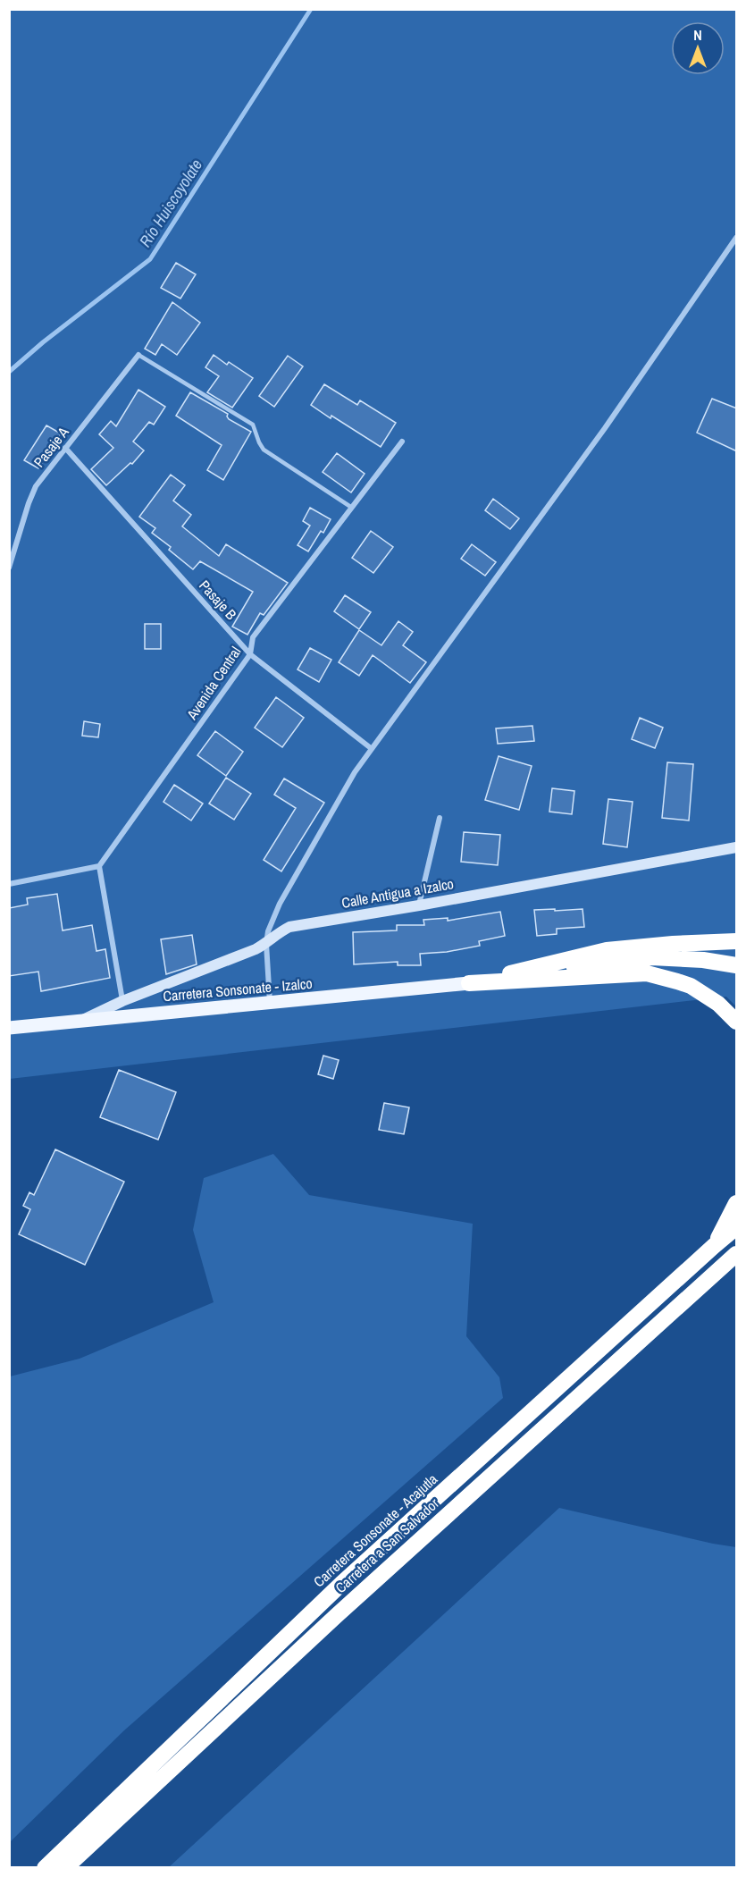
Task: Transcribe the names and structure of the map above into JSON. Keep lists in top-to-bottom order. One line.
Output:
{"streets":{"highway":["Carretera Sonsonate - Acajutla","Carretera a San Salvador"],"main road":["Carretera Sonsonate - Izalco"],"street":["Pasaje A","Pasaje B","Avenida Central","Calle Antigua a Izalco"]},"crossings":[["Pasaje A","Pasaje B"],["Pasaje B","Avenida Central"],["Calle Antigua a Izalco","Carretera Sonsonate - Izalco"]],"water":["Río Huiscoyolate"],"north":"top"}
